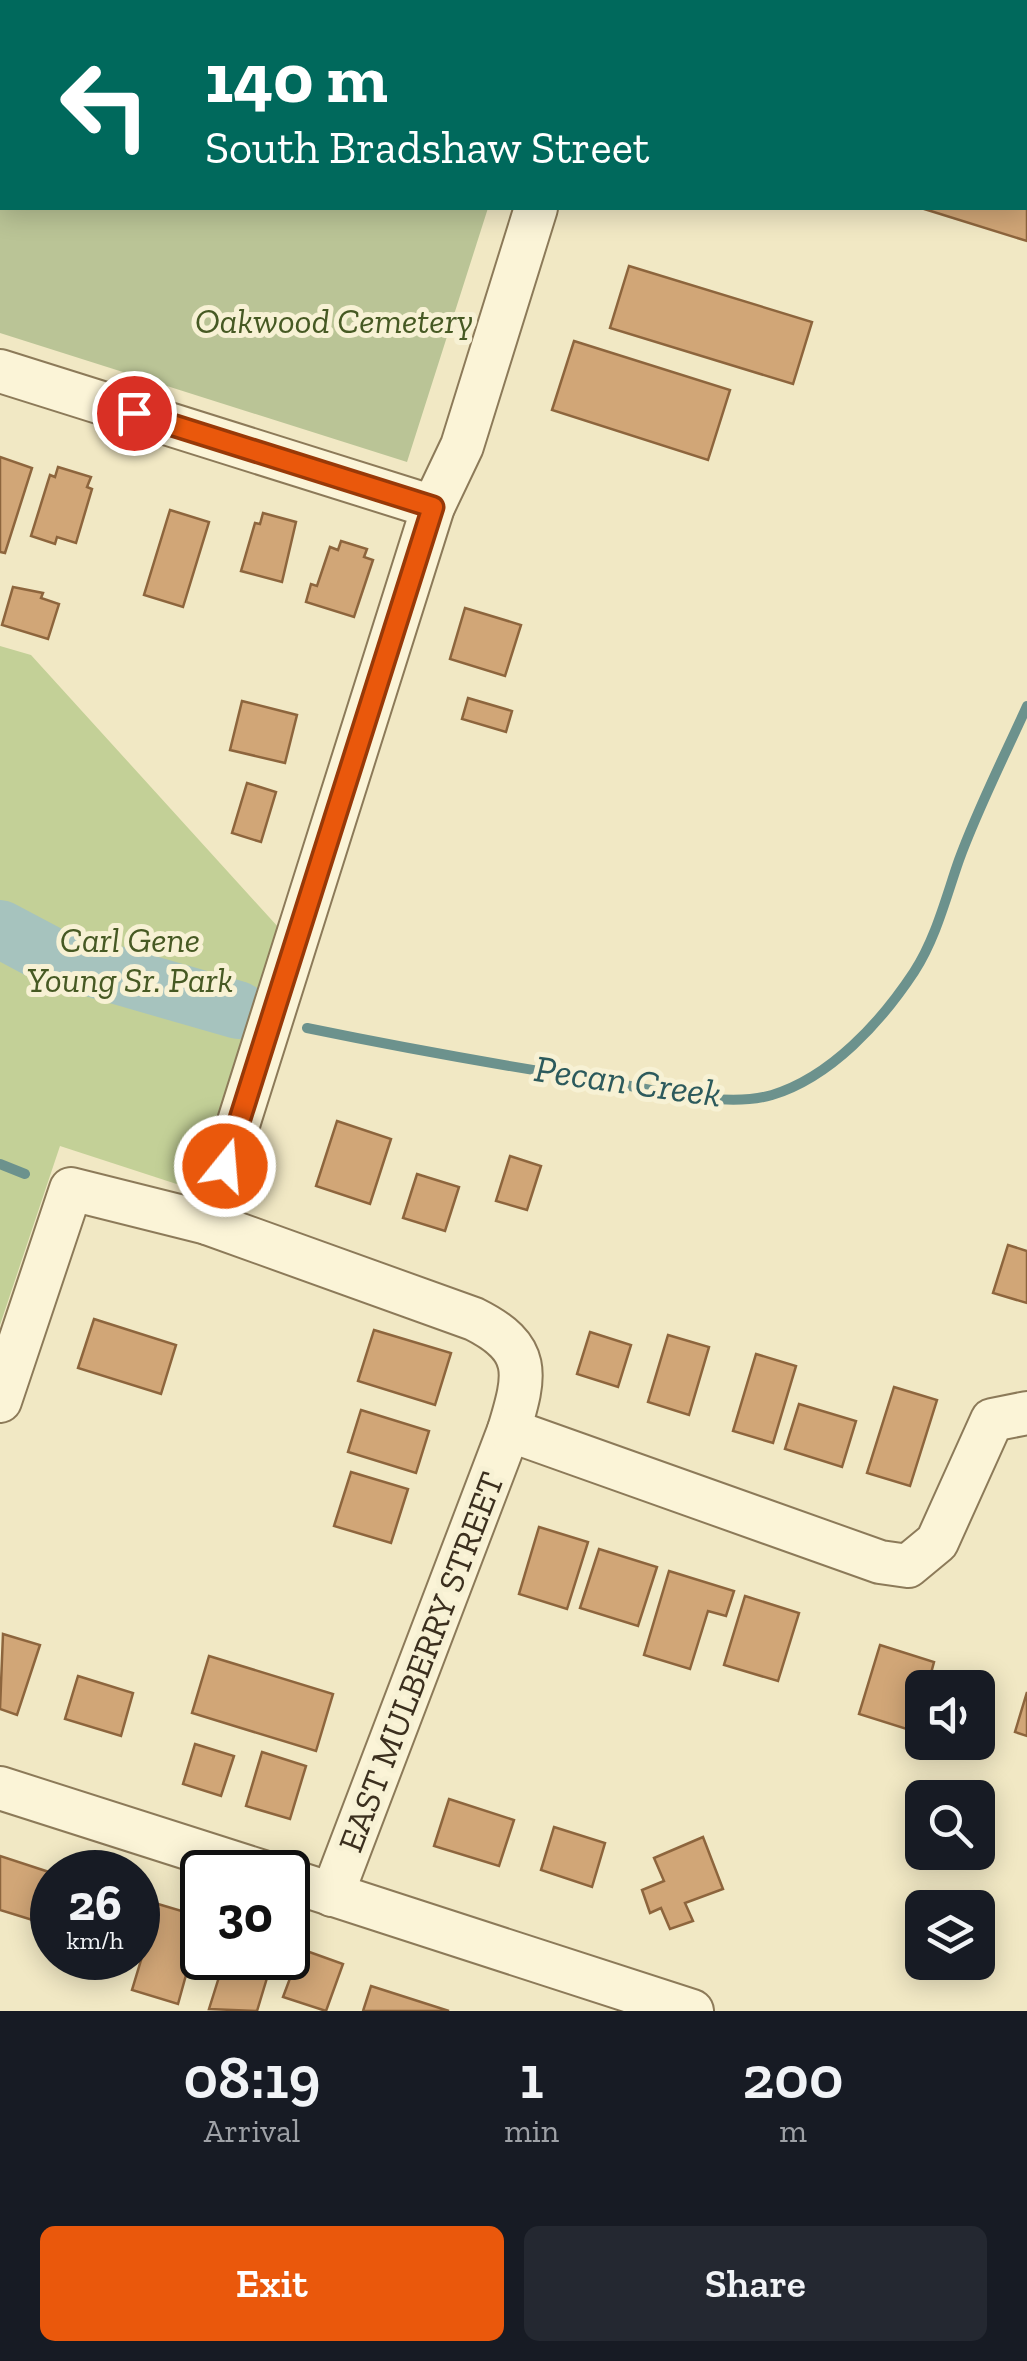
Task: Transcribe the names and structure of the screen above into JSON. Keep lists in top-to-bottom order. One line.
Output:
{"streets":{"street":["EAST MULBERRY STREET"]},"water":["Pecan Creek"],"parks":["Oakwood Cemetery","Carl Gene Young Sr. Park"],"page":{"turn":["140 m","South Bradshaw Street"],"speed":"26 km/h","limit":"30","eta":["08:19","Arrival","1","min","200","m"],"buttons":["Exit","Share"]}}
